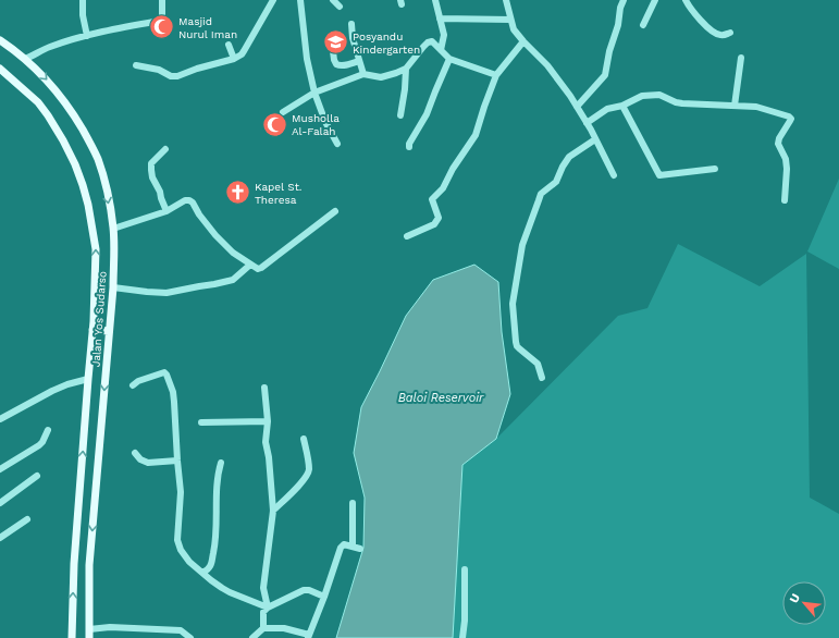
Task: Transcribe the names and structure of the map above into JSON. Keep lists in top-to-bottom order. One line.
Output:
{"streets":{"main road":["Jalan Yos Sudarso"]},"water":["Baloi Reservoir"],"places":{"mosque":["Masjid Nurul Iman","Musholla Al-Falah"],"school or university":["Posyandu Kindergarten"],"church":["Kapel St. Theresa"]},"north":"top left"}
